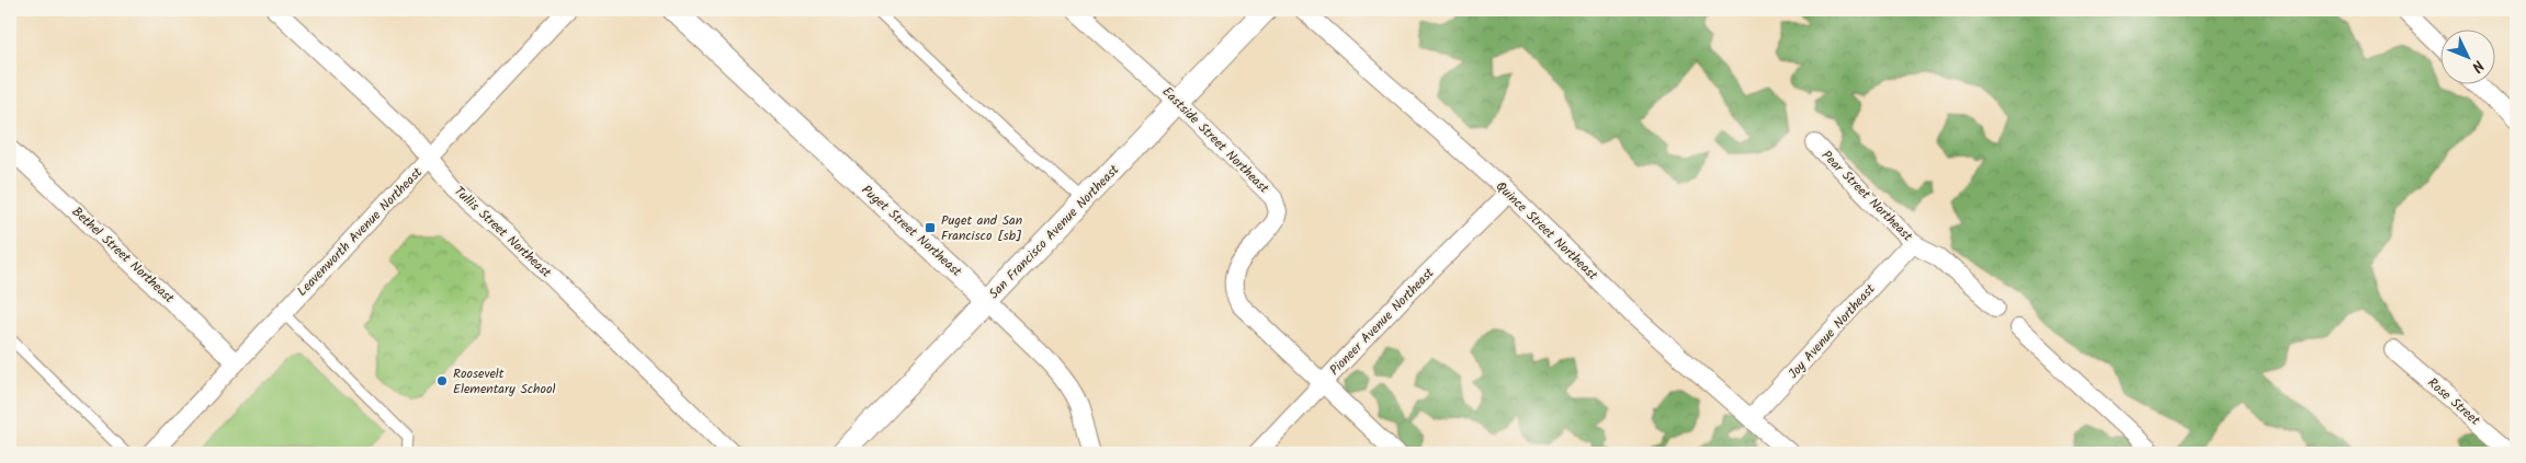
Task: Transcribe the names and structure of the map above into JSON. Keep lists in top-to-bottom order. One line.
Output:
{"streets":{"street":["Eastside Street Northeast","Pear Street Northeast","Puget Street Northeast","Quince Street Northeast","Leavenworth Avenue Northeast","Tullis Street Northeast","San Francisco Avenue Northeast","Bethel Street Northeast","Pioneer Avenue Northeast","Joy Avenue Northeast","Rose Street"]},"crossings":[["Eastside Street Northeast","San Francisco Avenue Northeast"],["Eastside Street Northeast","Pioneer Avenue Northeast"],["Pear Street Northeast","Joy Avenue Northeast"],["Puget Street Northeast","San Francisco Avenue Northeast"],["Quince Street Northeast","Pioneer Avenue Northeast"],["Quince Street Northeast","Joy Avenue Northeast"],["Leavenworth Avenue Northeast","Tullis Street Northeast"],["Leavenworth Avenue Northeast","Bethel Street Northeast"]],"places":{"transit":["Puget and San Francisco [sb]"],"other":["Roosevelt Elementary School"]},"north":"bottom right"}
